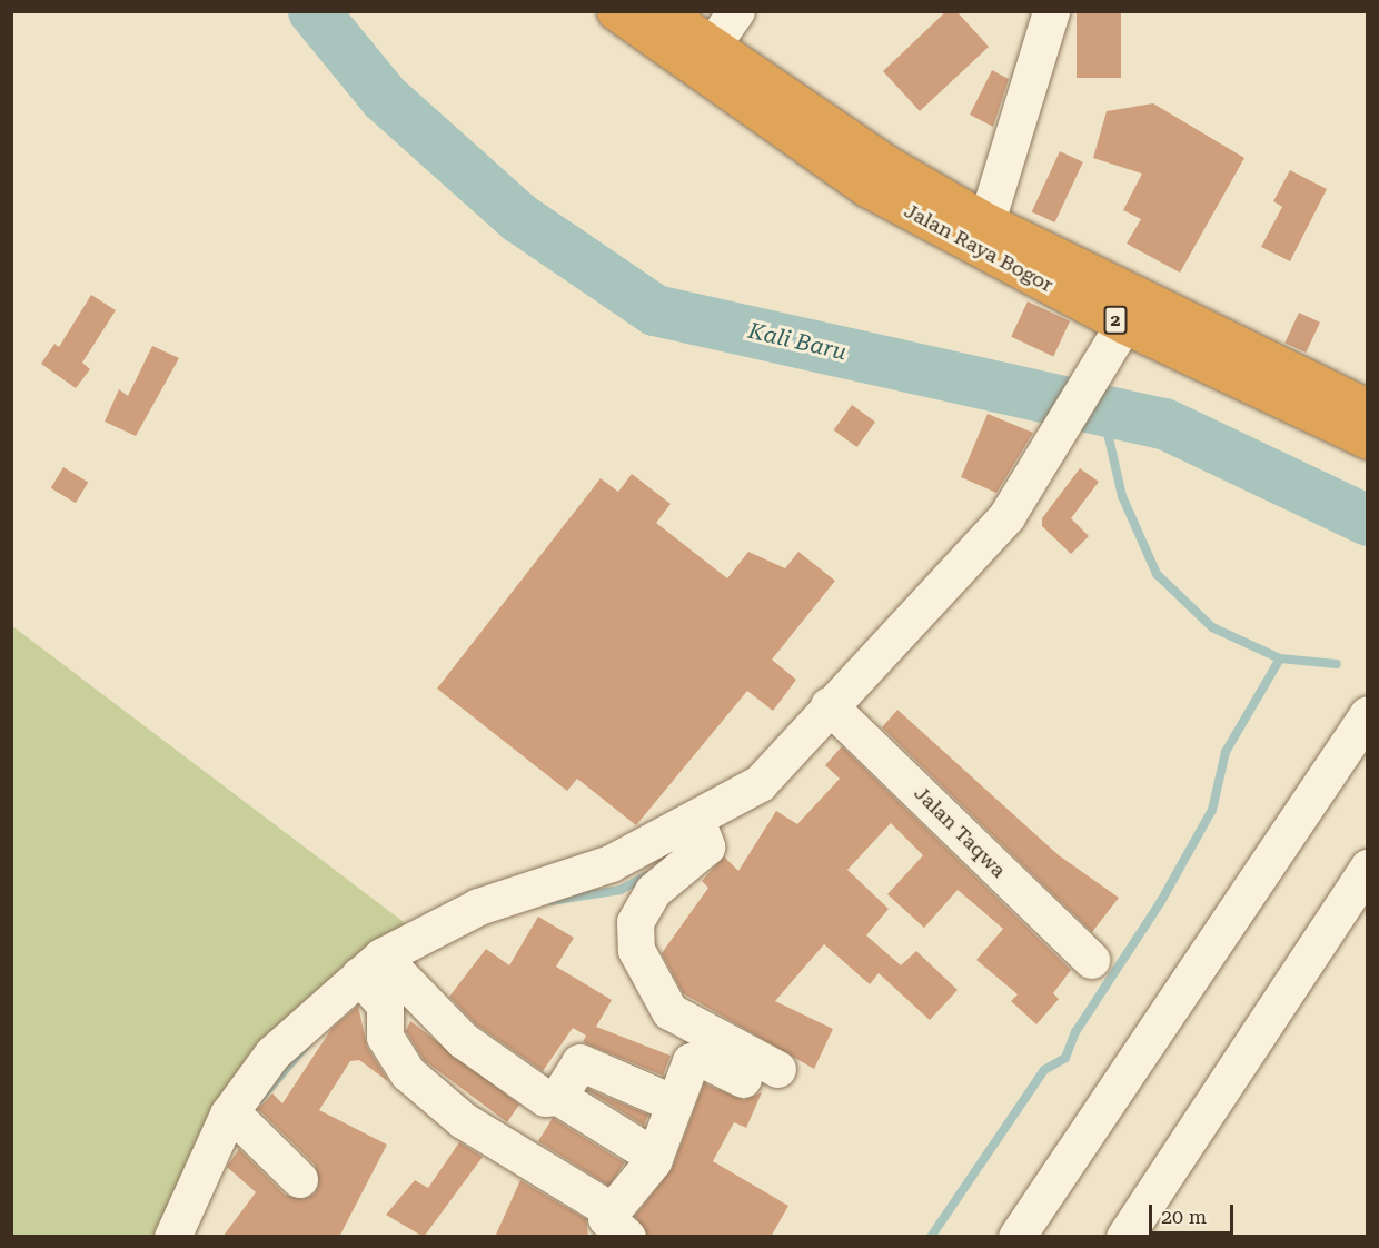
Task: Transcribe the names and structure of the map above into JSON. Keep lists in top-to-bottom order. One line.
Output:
{"streets":{"highway":["Jalan Raya Bogor","2"],"street":["Jalan Taqwa"]},"water":["Kali Baru"],"scale_bar":"20 m"}
